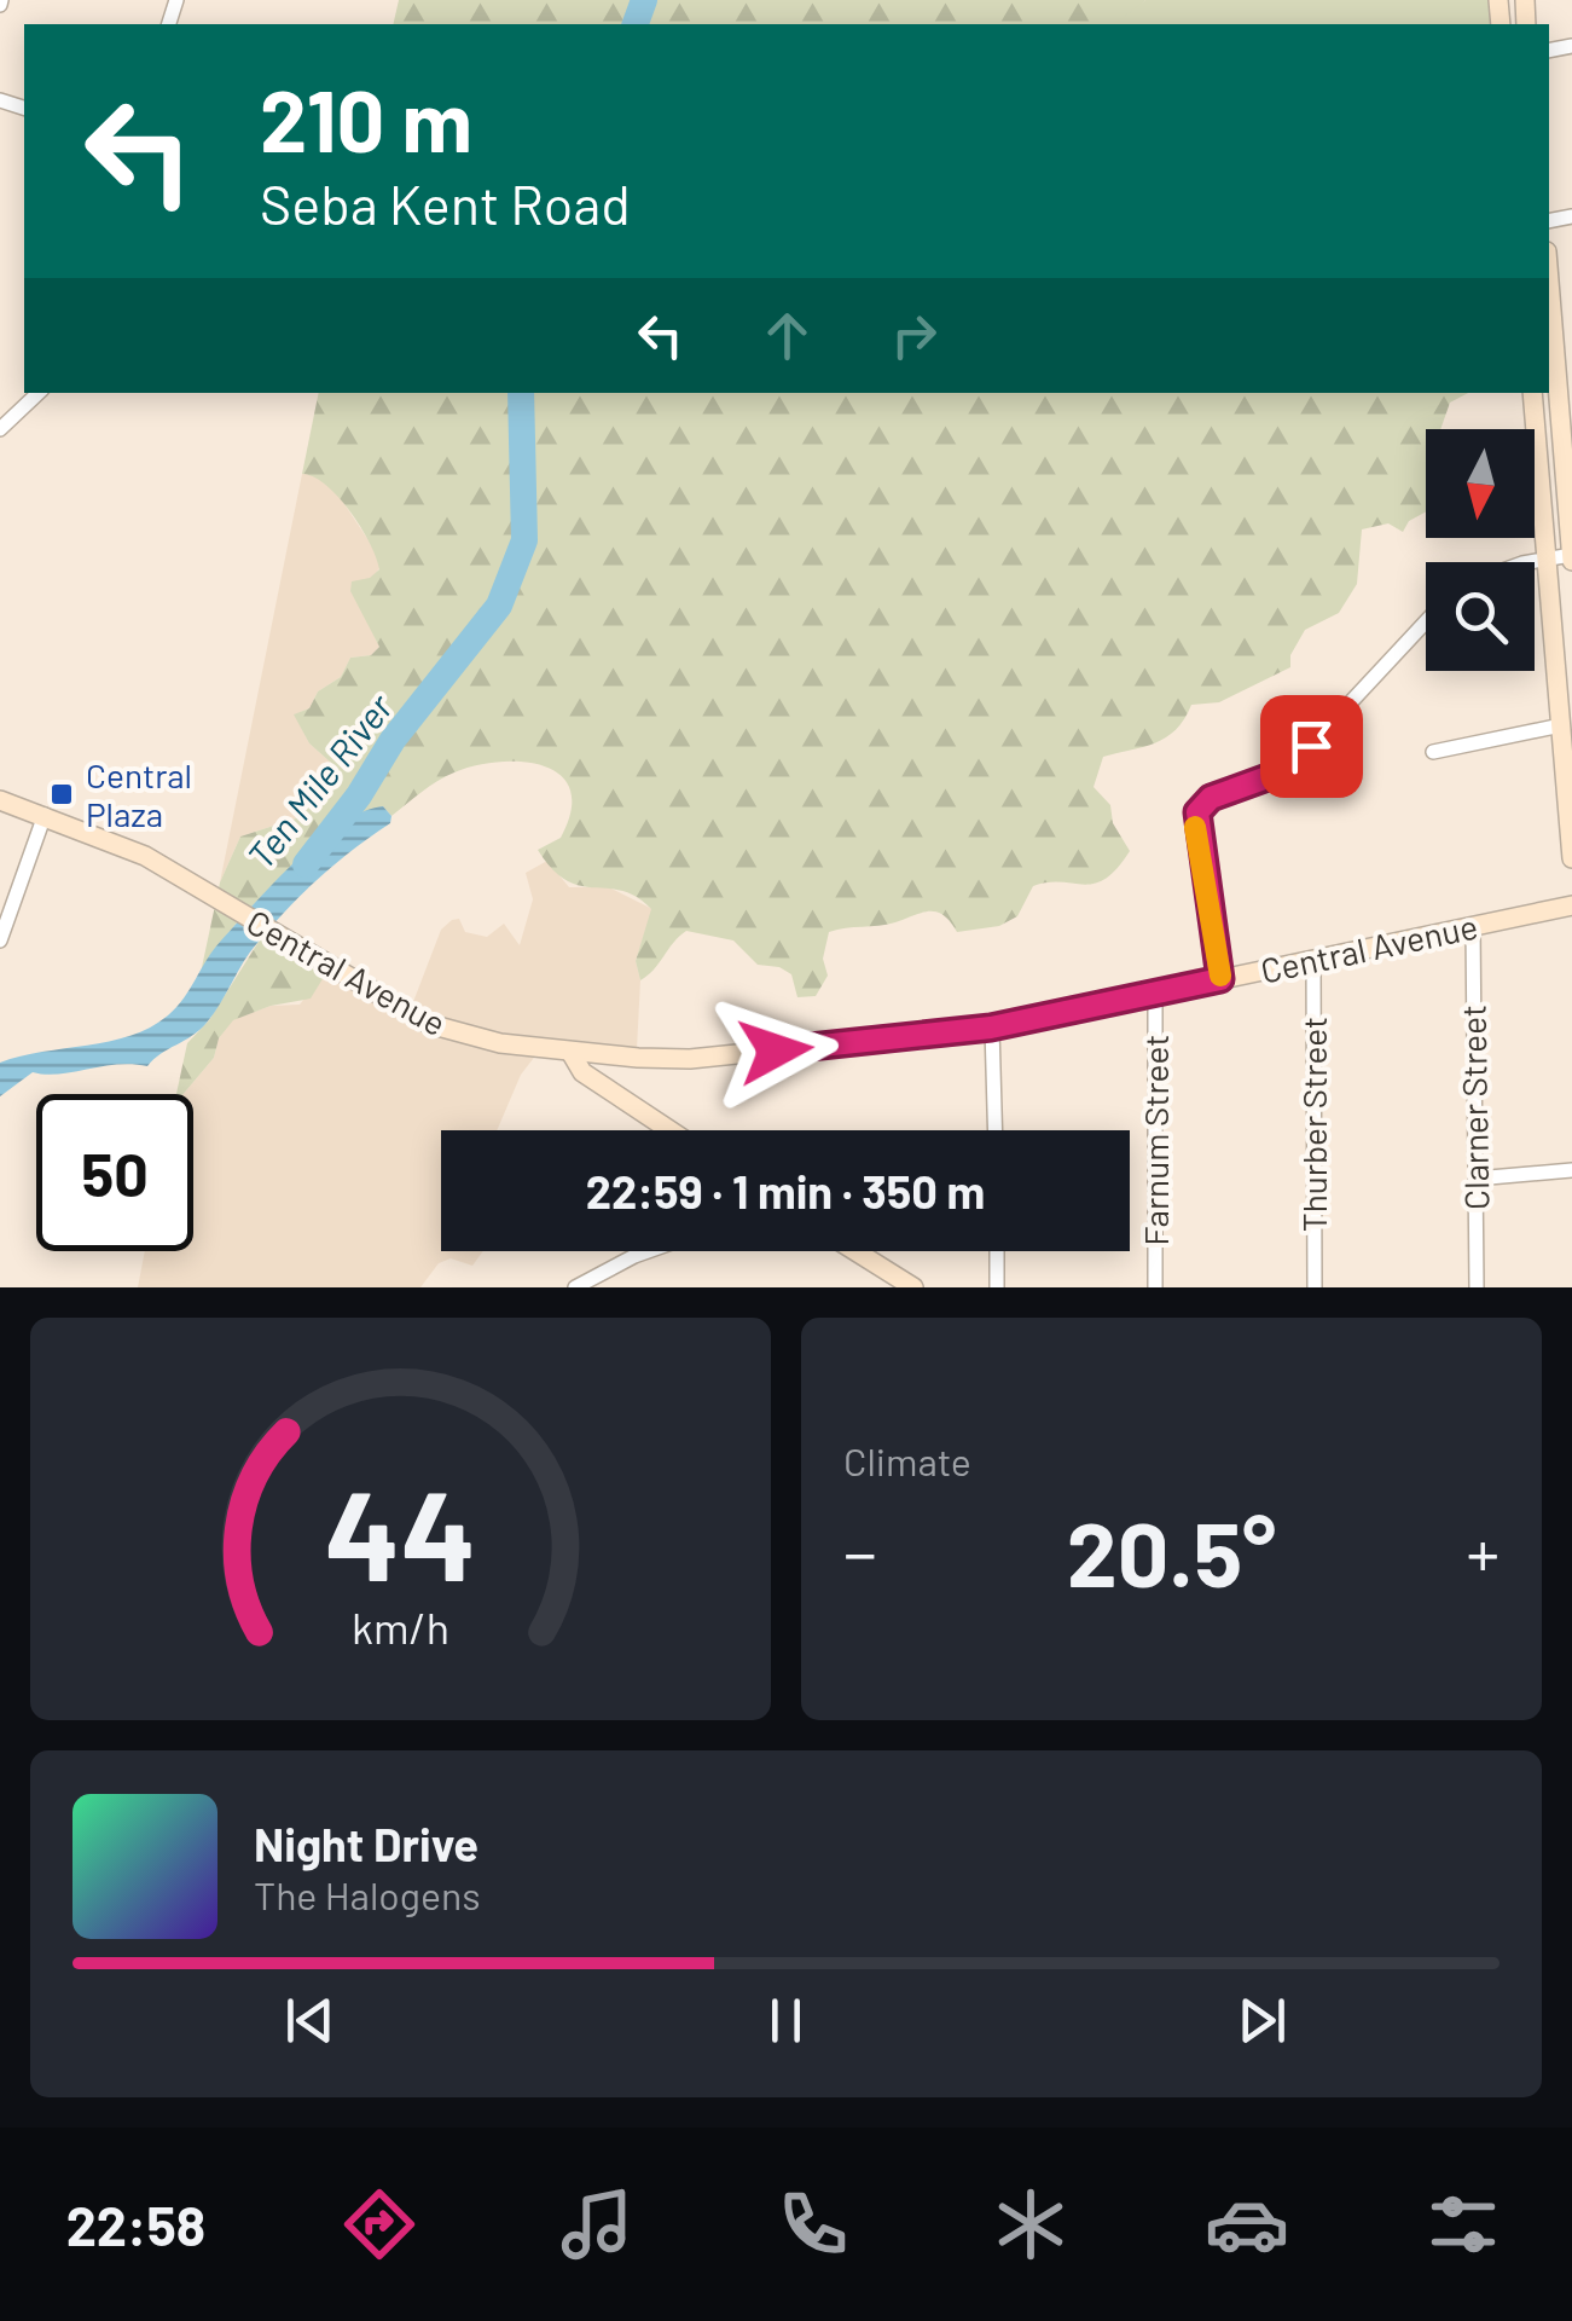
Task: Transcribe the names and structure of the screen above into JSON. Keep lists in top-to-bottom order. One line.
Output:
{"streets":{"main road":["Central Avenue"],"street":["Clarner Street","Thurber Street","Farnum Street"]},"crossings":[["Central Avenue","Clarner Street"],["Central Avenue","Thurber Street"],["Central Avenue","Farnum Street"]],"water":["Ten Mile River"],"places":{"transit":["Central Plaza"]},"north":"bottom","page":{"turn":["210 m","Seba Kent Road"],"limit":"50","trip":"22:59 · 1 min · 350 m","tile":"Climate","heat":["−","20.5°","+"],"song":["Night Drive","The Halogens"],"tabs":"22:58","gauge":["44","km/h"]}}
